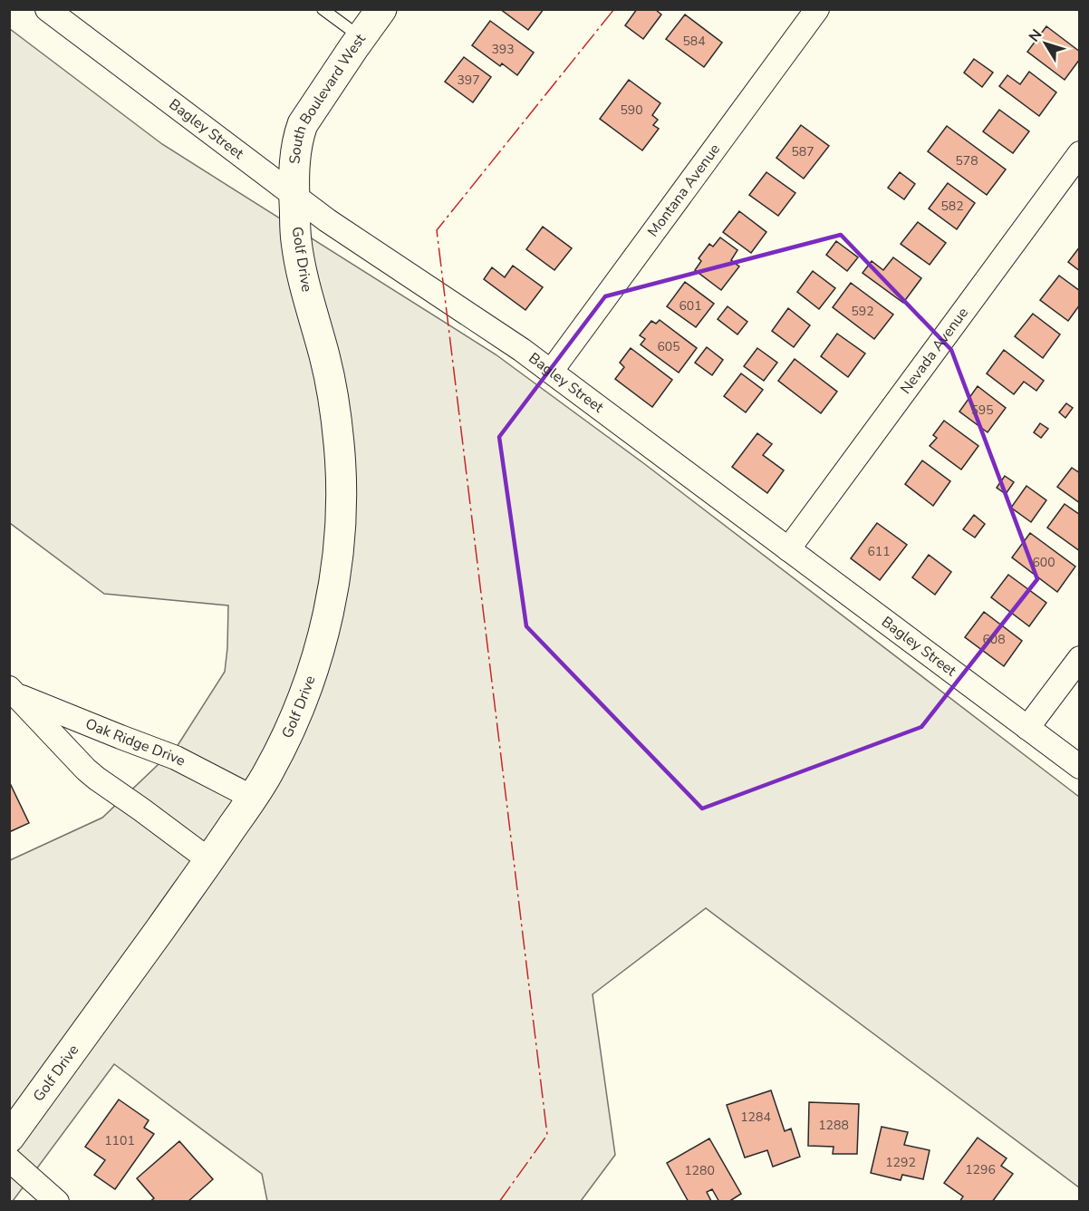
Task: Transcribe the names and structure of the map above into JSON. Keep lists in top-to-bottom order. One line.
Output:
{"streets":{"street":["South Boulevard West","Bagley Street","Montana Avenue","Golf Drive","Nevada Avenue","Oak Ridge Drive"]},"crossings":[["South Boulevard West","Bagley Street"],["South Boulevard West","Golf Drive"],["Bagley Street","Montana Avenue"],["Bagley Street","Golf Drive"],["Bagley Street","Nevada Avenue"],["Golf Drive","Oak Ridge Drive"]],"house_numbers":["584","393","397","590","587","578","582","601","592","605","595","611","600","608","1284","1288","1101","1292","1296","1280"],"north":"top left"}
